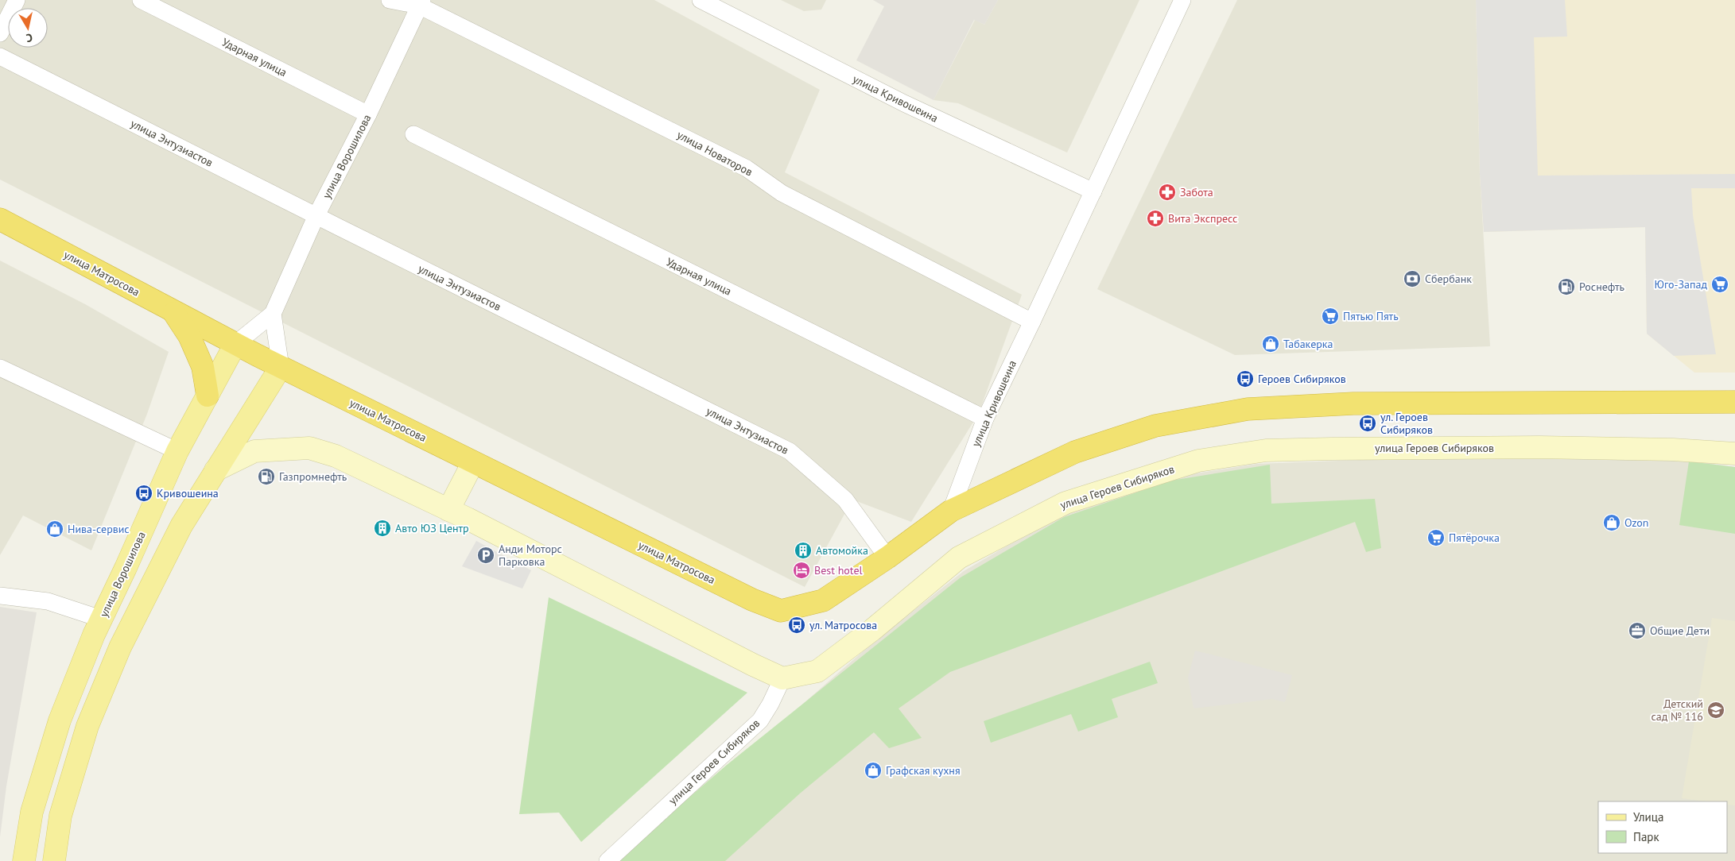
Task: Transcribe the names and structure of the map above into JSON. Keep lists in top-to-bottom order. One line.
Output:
{"streets":{"highway":["улица Матросова"],"main road":["улица Ворошилова"],"street":["Ударная улица","улица Кривошеина","улица Энтузиастов","улица Новаторов","улица Героев Сибиряков"]},"crossings":[["Ударная улица","улица Кривошеина"],["Ударная улица","улица Ворошилова"],["улица Кривошеина","улица Новаторов"],["улица Энтузиастов","улица Ворошилова"],["улица Энтузиастов","улица Матросова"],["улица Новаторов","улица Ворошилова"],["улица Ворошилова","улица Матросова"]],"places":{"pharmacy":["Забота","Вита Экспресс"],"bank":["Сбербанк"],"supermarket":["Юго-Запад","Пятью Пять","Пятёрочка"],"fuel station":["Роснефть","Газпромнефть"],"shop":["Табакерка","Ozon","Нива-сервис","Графская кухня"],"bus stop":["Героев Сибиряков","ул. Героев Сибиряков","Кривошеина","ул. Матросова"],"building":["Авто ЮЗ Центр","Автомойка"],"parking":["Анди Моторс Парковка"],"hotel":["Best hotel"],"office":["Общие Дети"],"school or university":["Детский сад № 116"]},"legend":["Улица","Парк"],"north":"bottom"}
